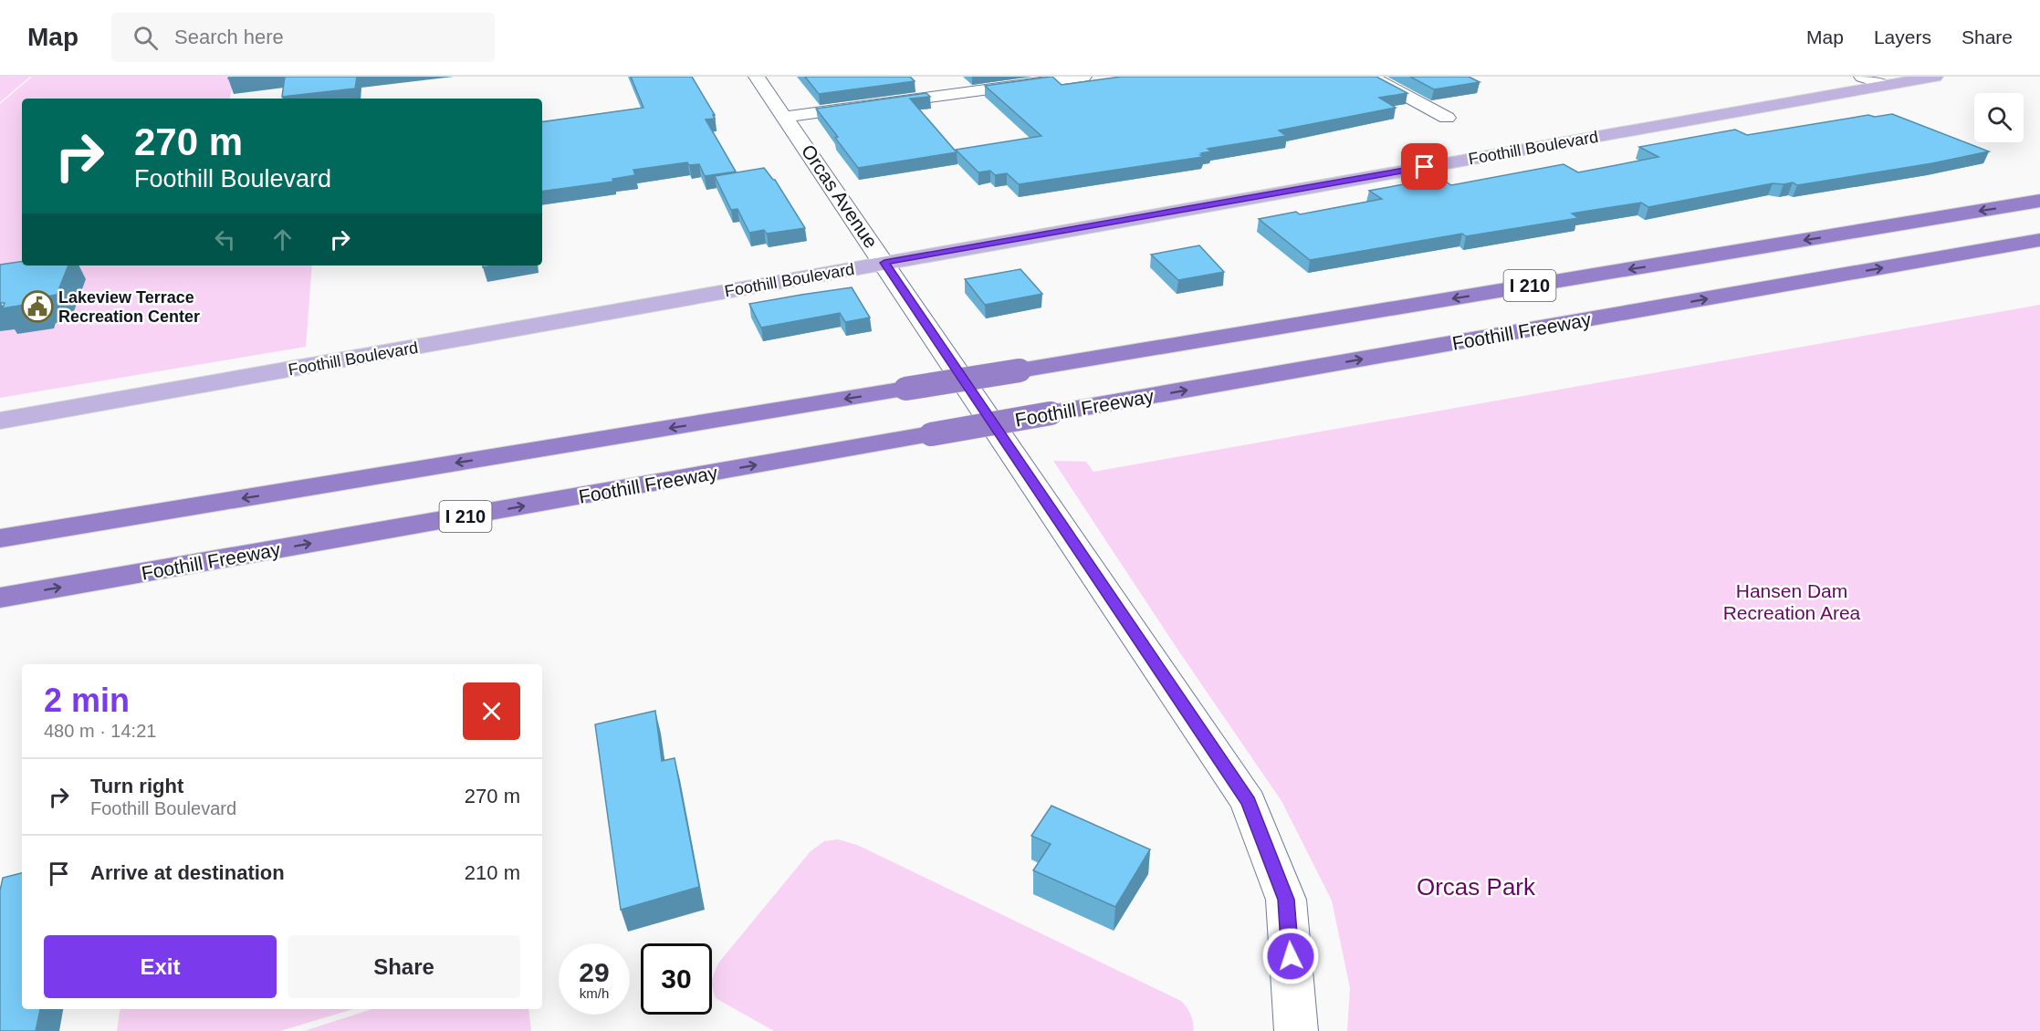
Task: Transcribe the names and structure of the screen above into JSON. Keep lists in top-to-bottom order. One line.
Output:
{"streets":{"highway":["I 210","Foothill Freeway"],"main road":["Foothill Boulevard"],"street":["Orcas Avenue"]},"crossings":[["Foothill Boulevard","Orcas Avenue"]],"parks":["Hansen Dam Recreation Area","Orcas Park"],"places":{"public building":["Lakeview Terrace Recreation Center"]},"page":{"header":"Map","search":"Search here","nav":["Map","Layers","Share"],"turn":["270 m","Foothill Boulevard"],"heading":["2 min","480 m · 14:21"],"list":[{"name":"Turn right","note":"Foothill Boulevard","value":"270 m"},{"name":"Arrive at destination","value":"210 m"}],"buttons":["Exit","Share"],"speed":"29 km/h","limit":"30"}}
